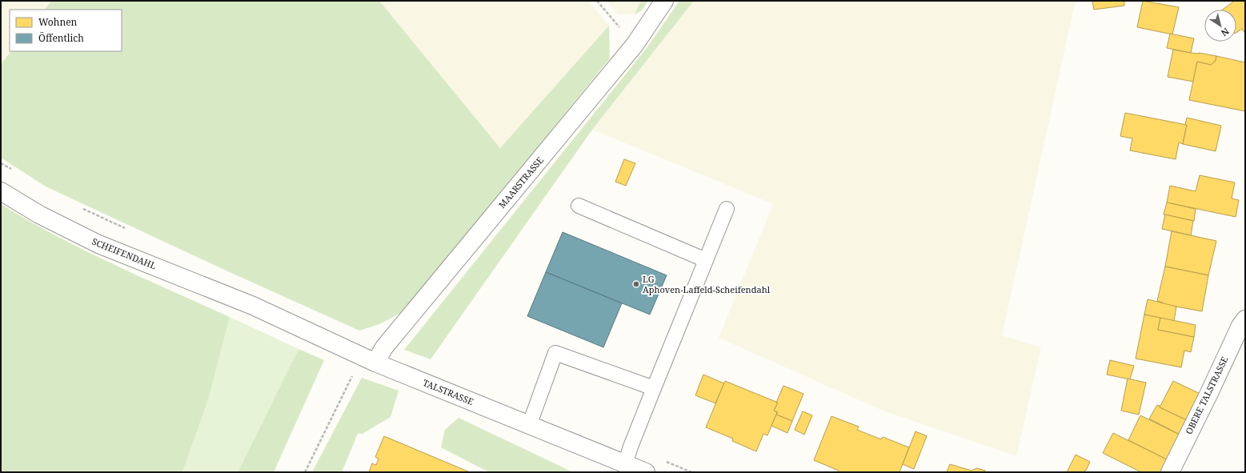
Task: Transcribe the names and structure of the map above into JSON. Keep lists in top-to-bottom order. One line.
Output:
{"streets":{"street":["MAARSTRASSE","SCHEIFENDAHL","TALSTRASSE","OBERE TALSTRASSE"]},"crossings":[["MAARSTRASSE","TALSTRASSE"],["SCHEIFENDAHL","TALSTRASSE"]],"places":["LG Aphoven-Laffeld-Scheifendahl"],"legend":["Wohnen","Öffentlich"],"north":"bottom right"}
